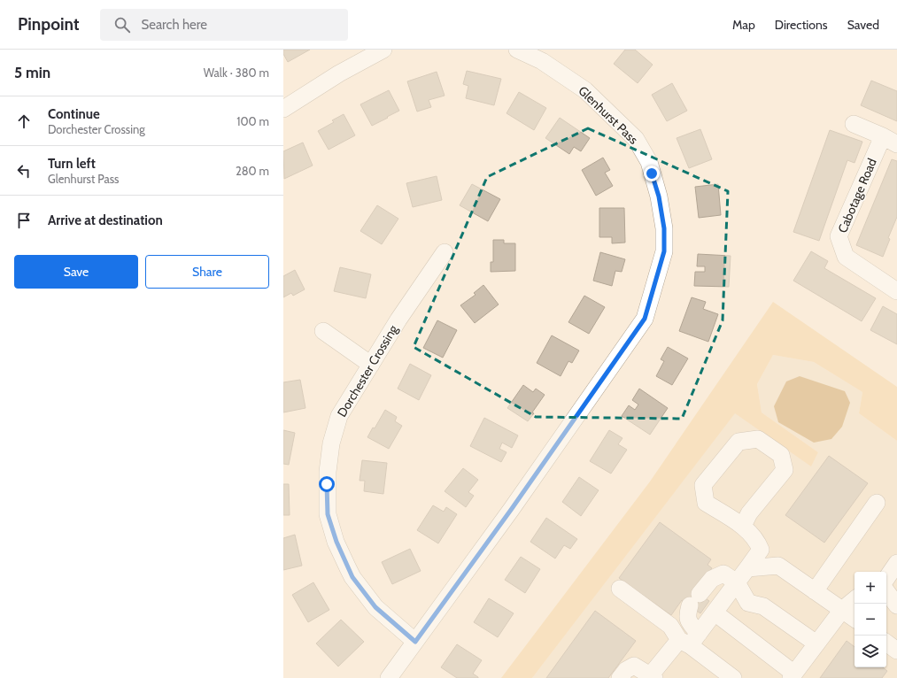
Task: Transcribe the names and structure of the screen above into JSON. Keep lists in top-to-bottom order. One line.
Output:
{"streets":{"street":["Glenhurst Pass","Cabotage Road","Dorchester Crossing"]},"crossings":[["Glenhurst Pass","Dorchester Crossing"]],"page":{"header":"Pinpoint","search":"Search here","nav":["Map","Directions","Saved"],"heading":["5 min","Walk · 380 m"],"list":[["Continue","Dorchester Crossing","100 m"],["Turn left","Glenhurst Pass","280 m"],"Arrive at destination"],"buttons":["Save","Share"],"map_buttons":["+","−"]}}
